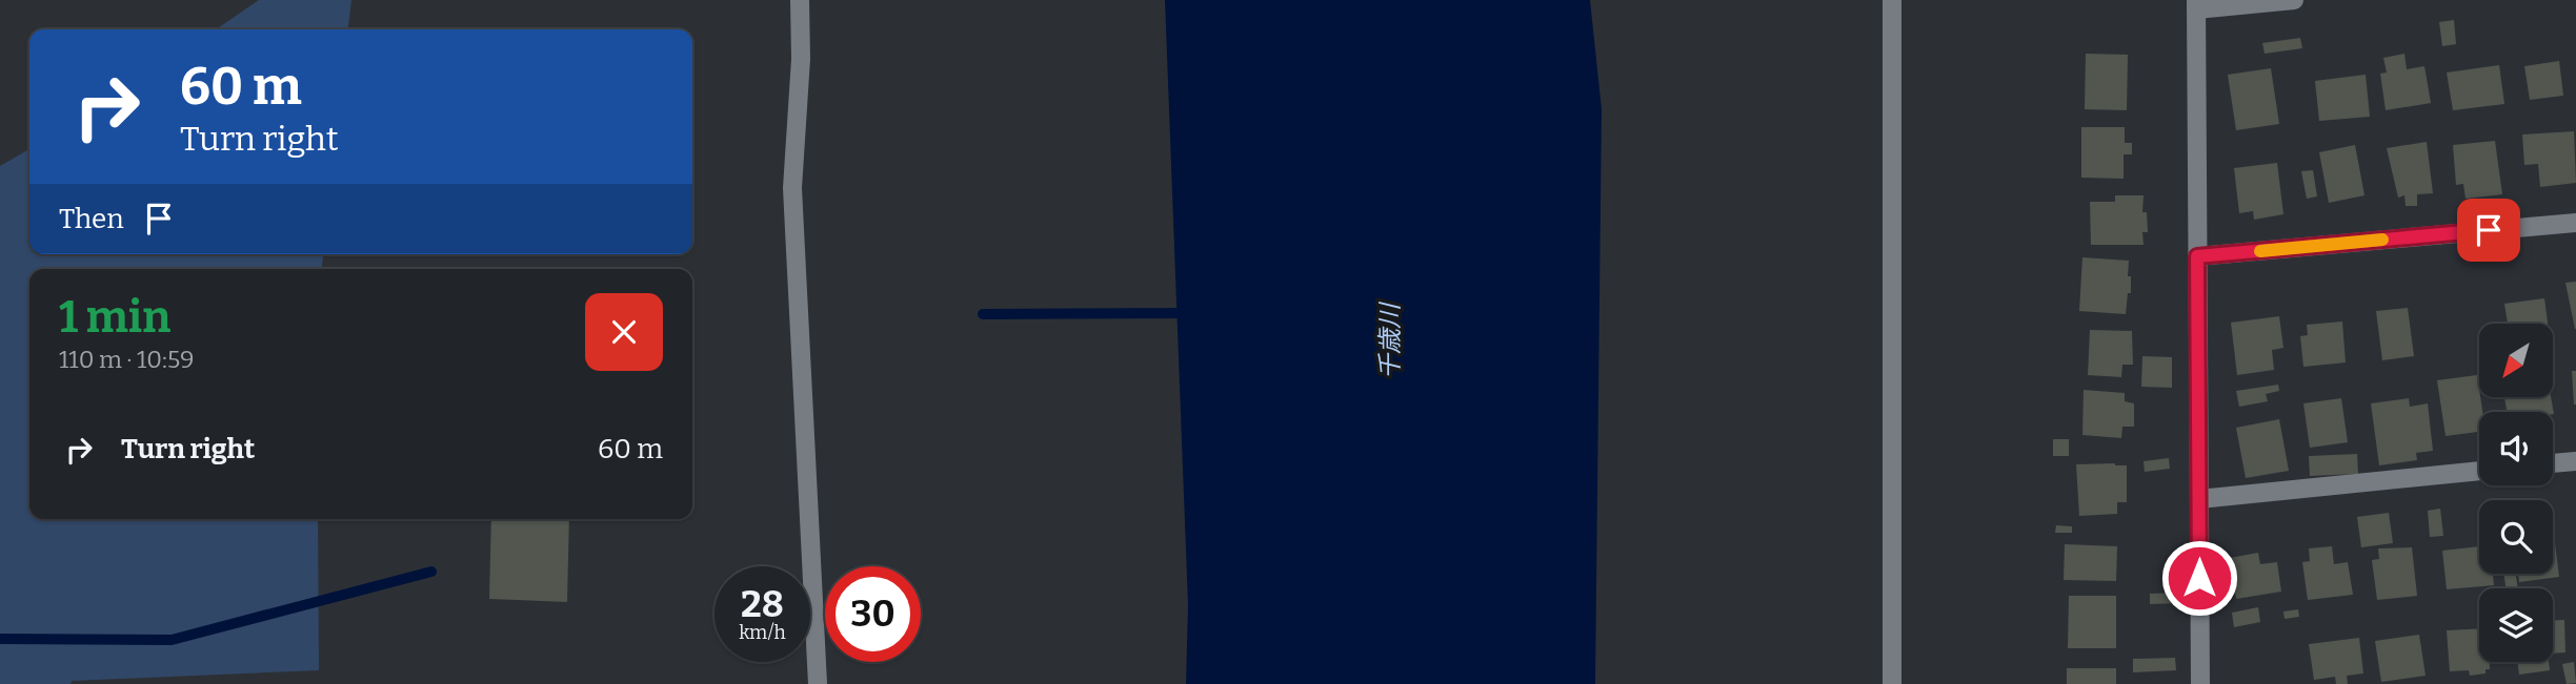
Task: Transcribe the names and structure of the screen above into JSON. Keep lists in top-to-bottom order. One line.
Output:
{"water":["千歳川"],"north":"bottom left","page":{"turn":["60 m","Turn right"],"then":"Then","heading":["1 min","110 m · 10:59"],"list":[{"name":"Turn right","value":"60 m"}],"speed":"28 km/h","limit":"30"}}
